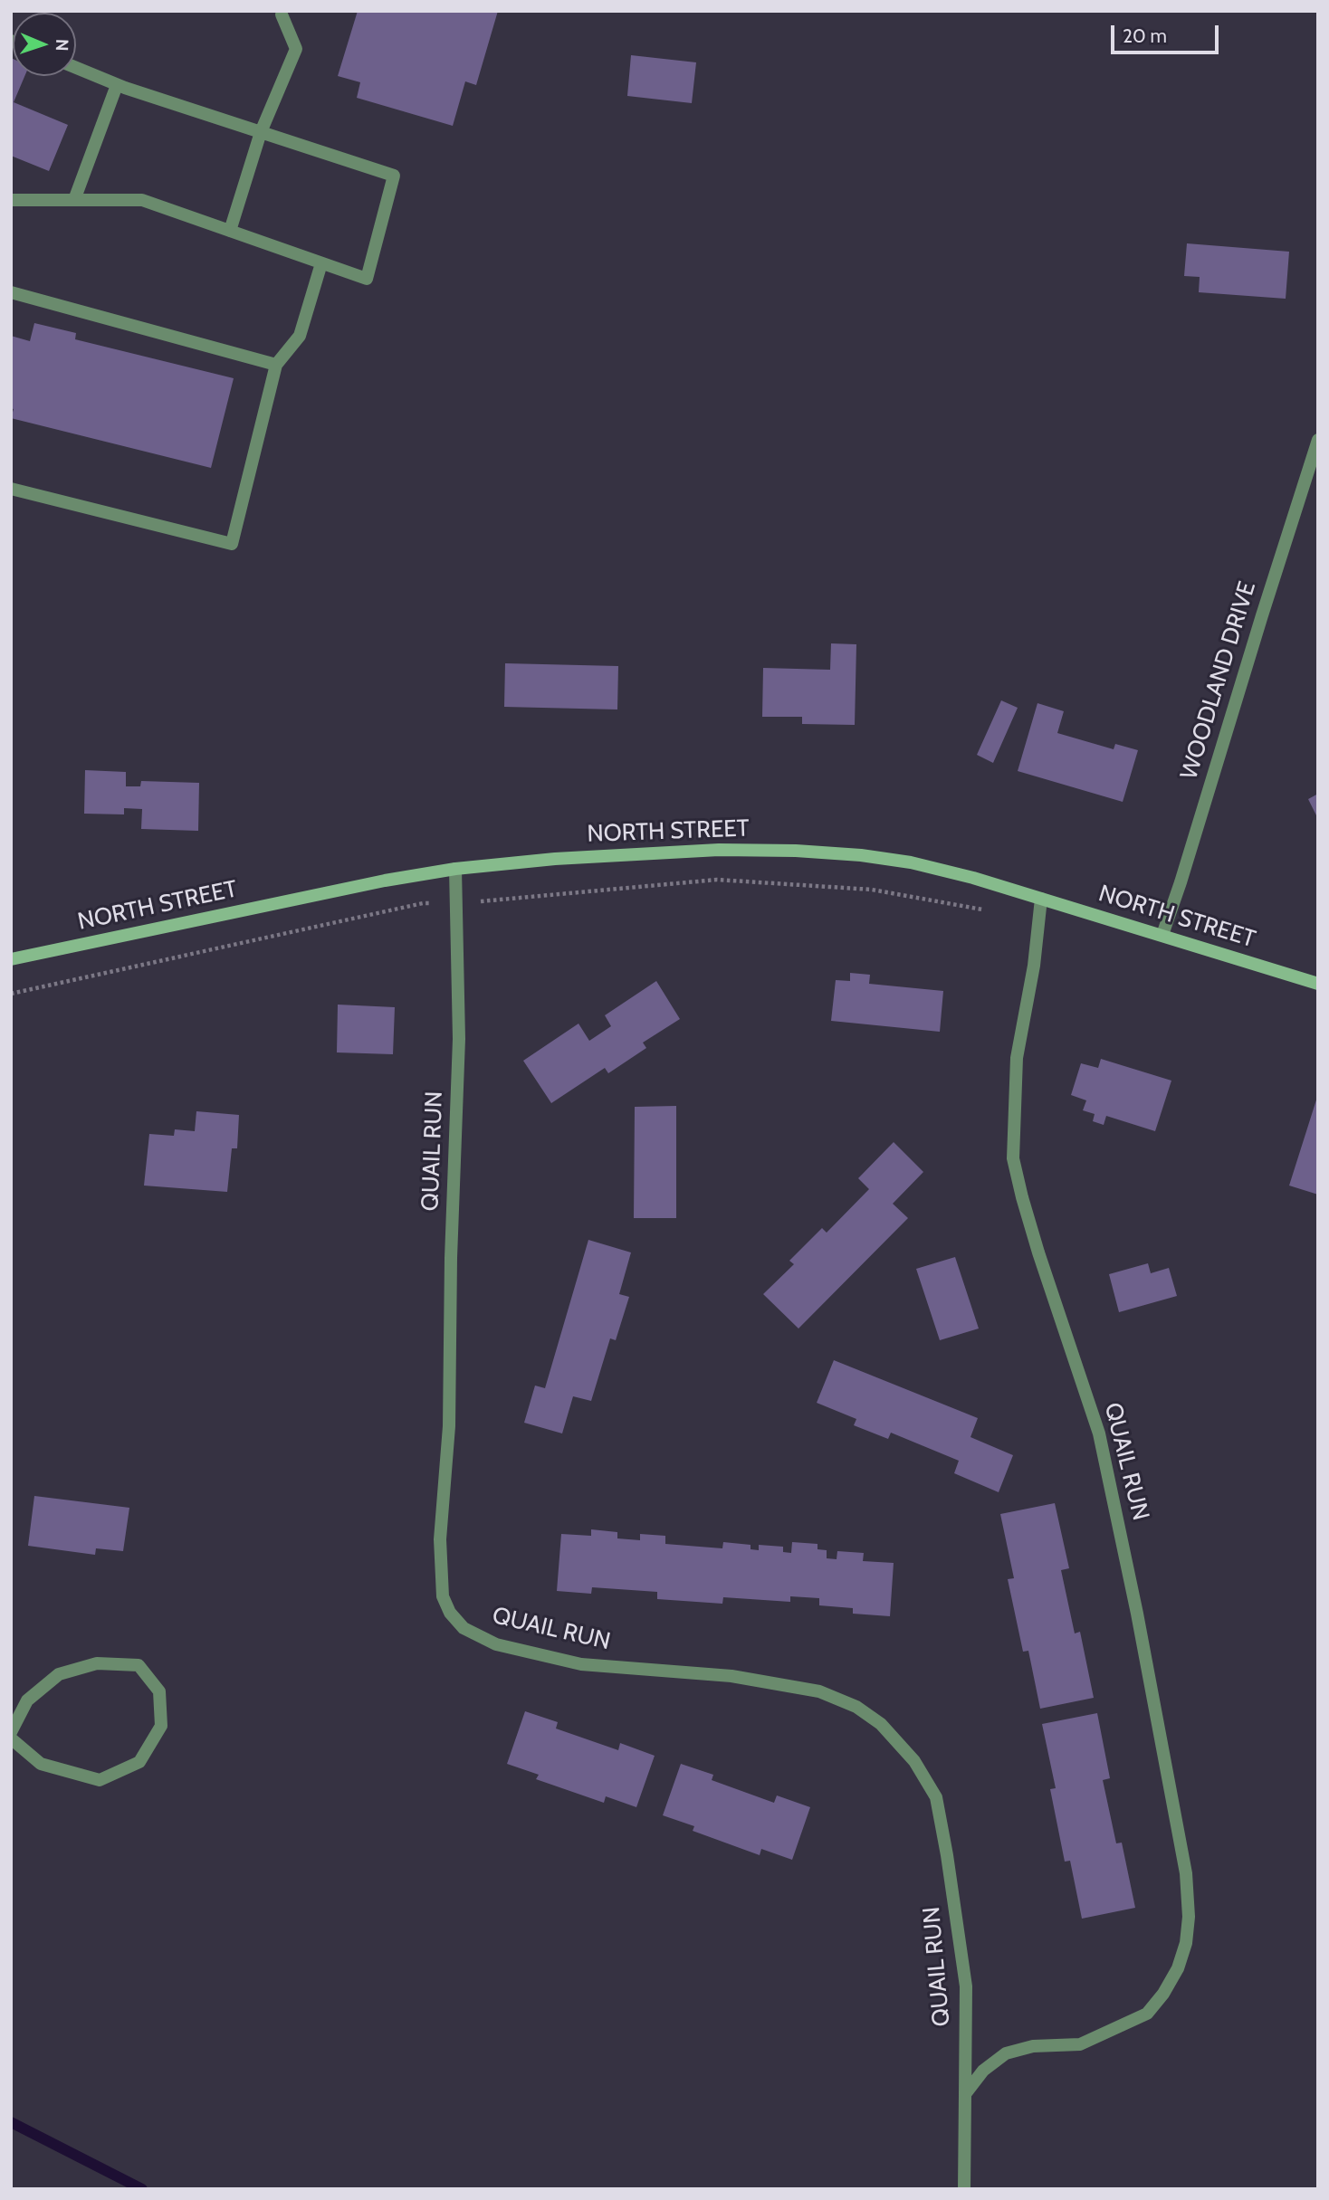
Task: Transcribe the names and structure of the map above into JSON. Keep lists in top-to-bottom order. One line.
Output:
{"streets":{"main road":["NORTH STREET"],"street":["WOODLAND DRIVE","QUAIL RUN"]},"crossings":[["WOODLAND DRIVE","NORTH STREET"],["NORTH STREET","QUAIL RUN"]],"scale_bar":"20 m","north":"right"}
